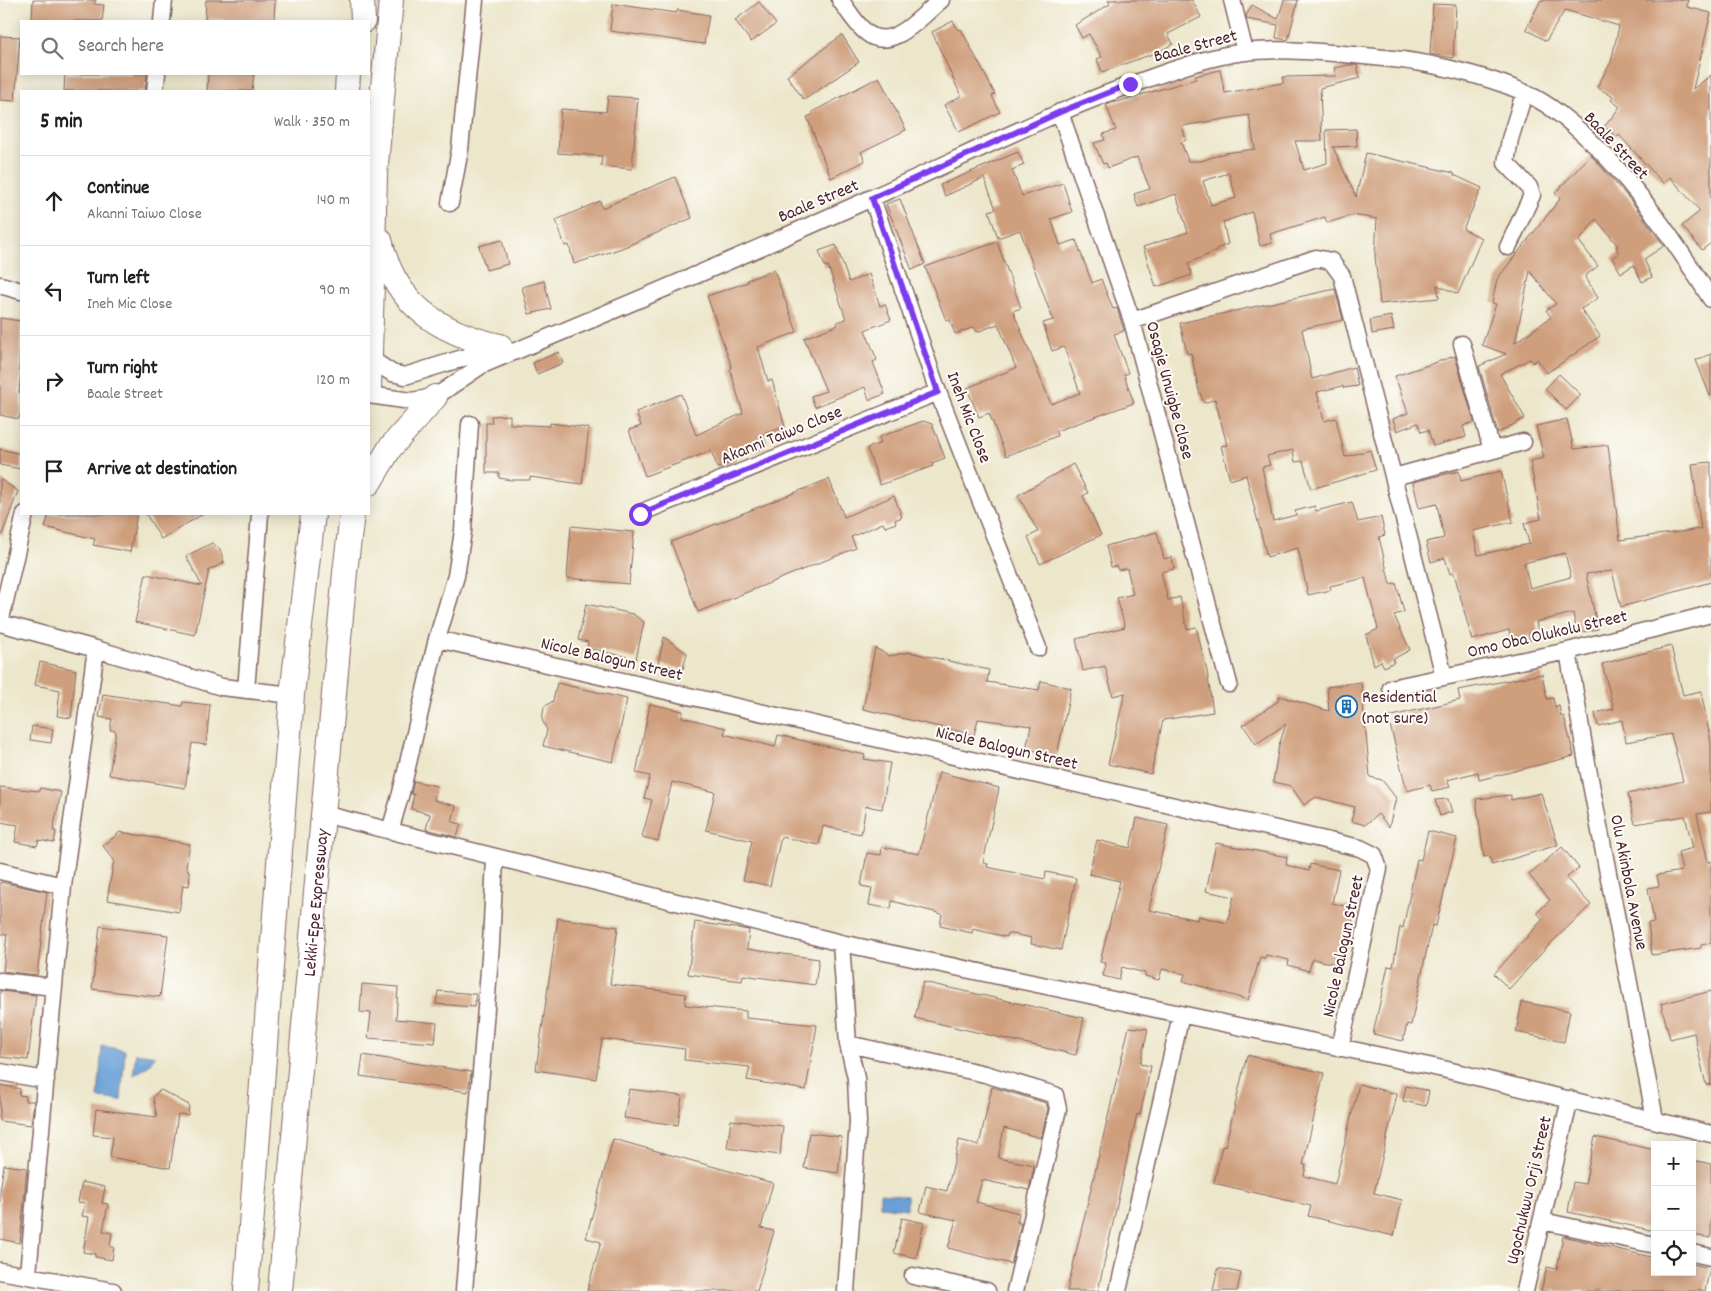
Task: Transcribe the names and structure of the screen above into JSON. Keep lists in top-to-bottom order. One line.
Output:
{"streets":{"highway":["Lekki-Epe Expressway"],"street":["Baale Street","Osagie Unuigbe Close","Ineh Mic Close","Akanni Taiwo Close","Omo Oba Olukolu Street","Nicole Balogun Street","Olu Akinbola Avenue","Ugochukwu Orji Street"]},"crossings":[["Baale Street","Osagie Unuigbe Close"],["Baale Street","Ineh Mic Close"],["Ineh Mic Close","Akanni Taiwo Close"],["Omo Oba Olukolu Street","Olu Akinbola Avenue"]],"places":{"building":["Residential (not sure)"]},"page":{"search":"Search here","heading":["5 min","Walk · 350 m"],"list":[["Continue","Akanni Taiwo Close","140 m"],["Turn left","Ineh Mic Close","90 m"],["Turn right","Baale Street","120 m"],"Arrive at destination"],"map_buttons":["+","−"]}}
